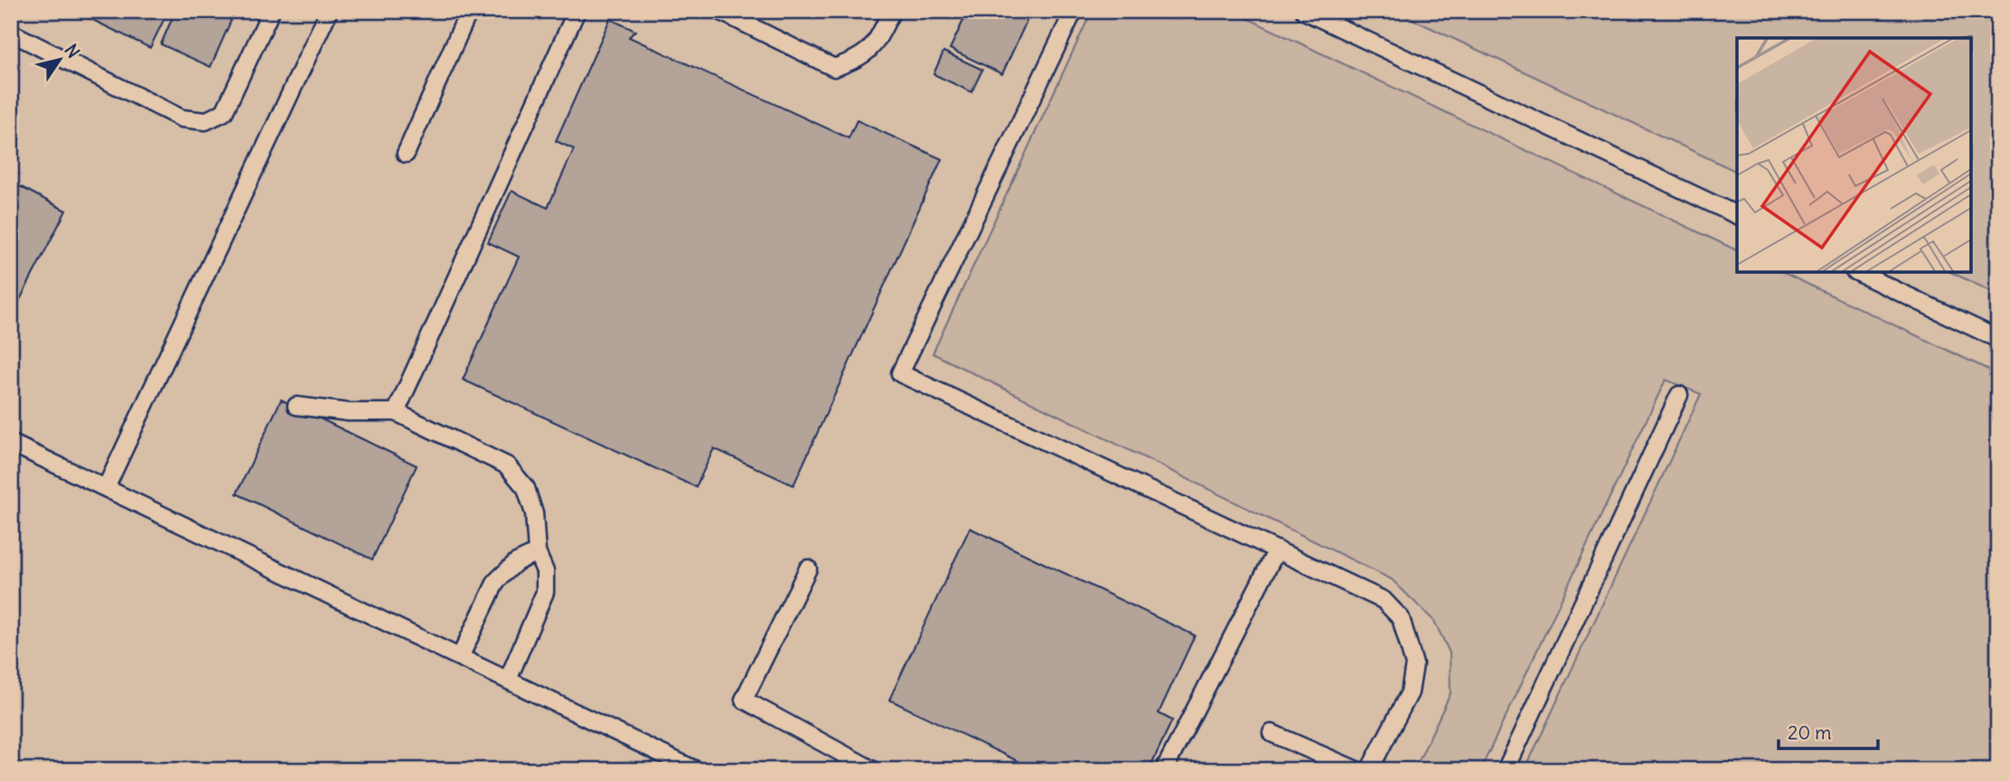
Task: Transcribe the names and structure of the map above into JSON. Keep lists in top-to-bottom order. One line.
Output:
{"scale_bar":"20 m","north":"top right"}
